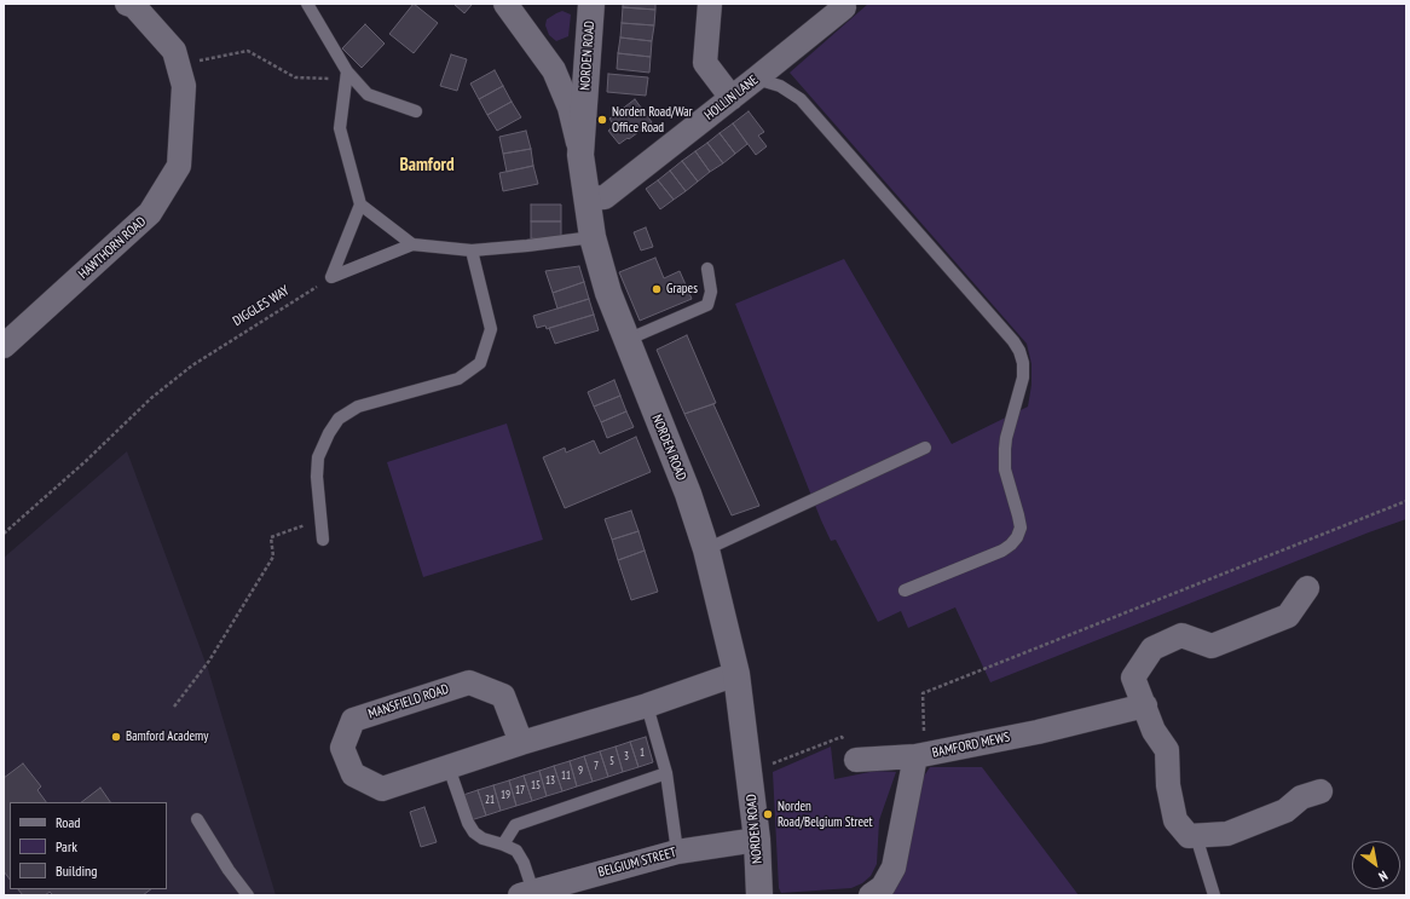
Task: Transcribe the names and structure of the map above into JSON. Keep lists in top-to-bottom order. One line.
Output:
{"streets":{"street":["NORDEN ROAD","HOLLIN LANE","HAWTHORN ROAD","MANSFIELD ROAD","BAMFORD MEWS","BELGIUM STREET"],"path":["DIGGLES WAY"]},"crossings":[["NORDEN ROAD","HOLLIN LANE"],["NORDEN ROAD","MANSFIELD ROAD"],["NORDEN ROAD","BELGIUM STREET"]],"districts":["Bamford"],"places":["Norden Road/War Office Road","Grapes","Bamford Academy","Norden Road/Belgium Street"],"house_numbers":["1","3","5","7","9","11","13","15","17","19","21"],"legend":["Road","Park","Building"],"north":"bottom right"}
